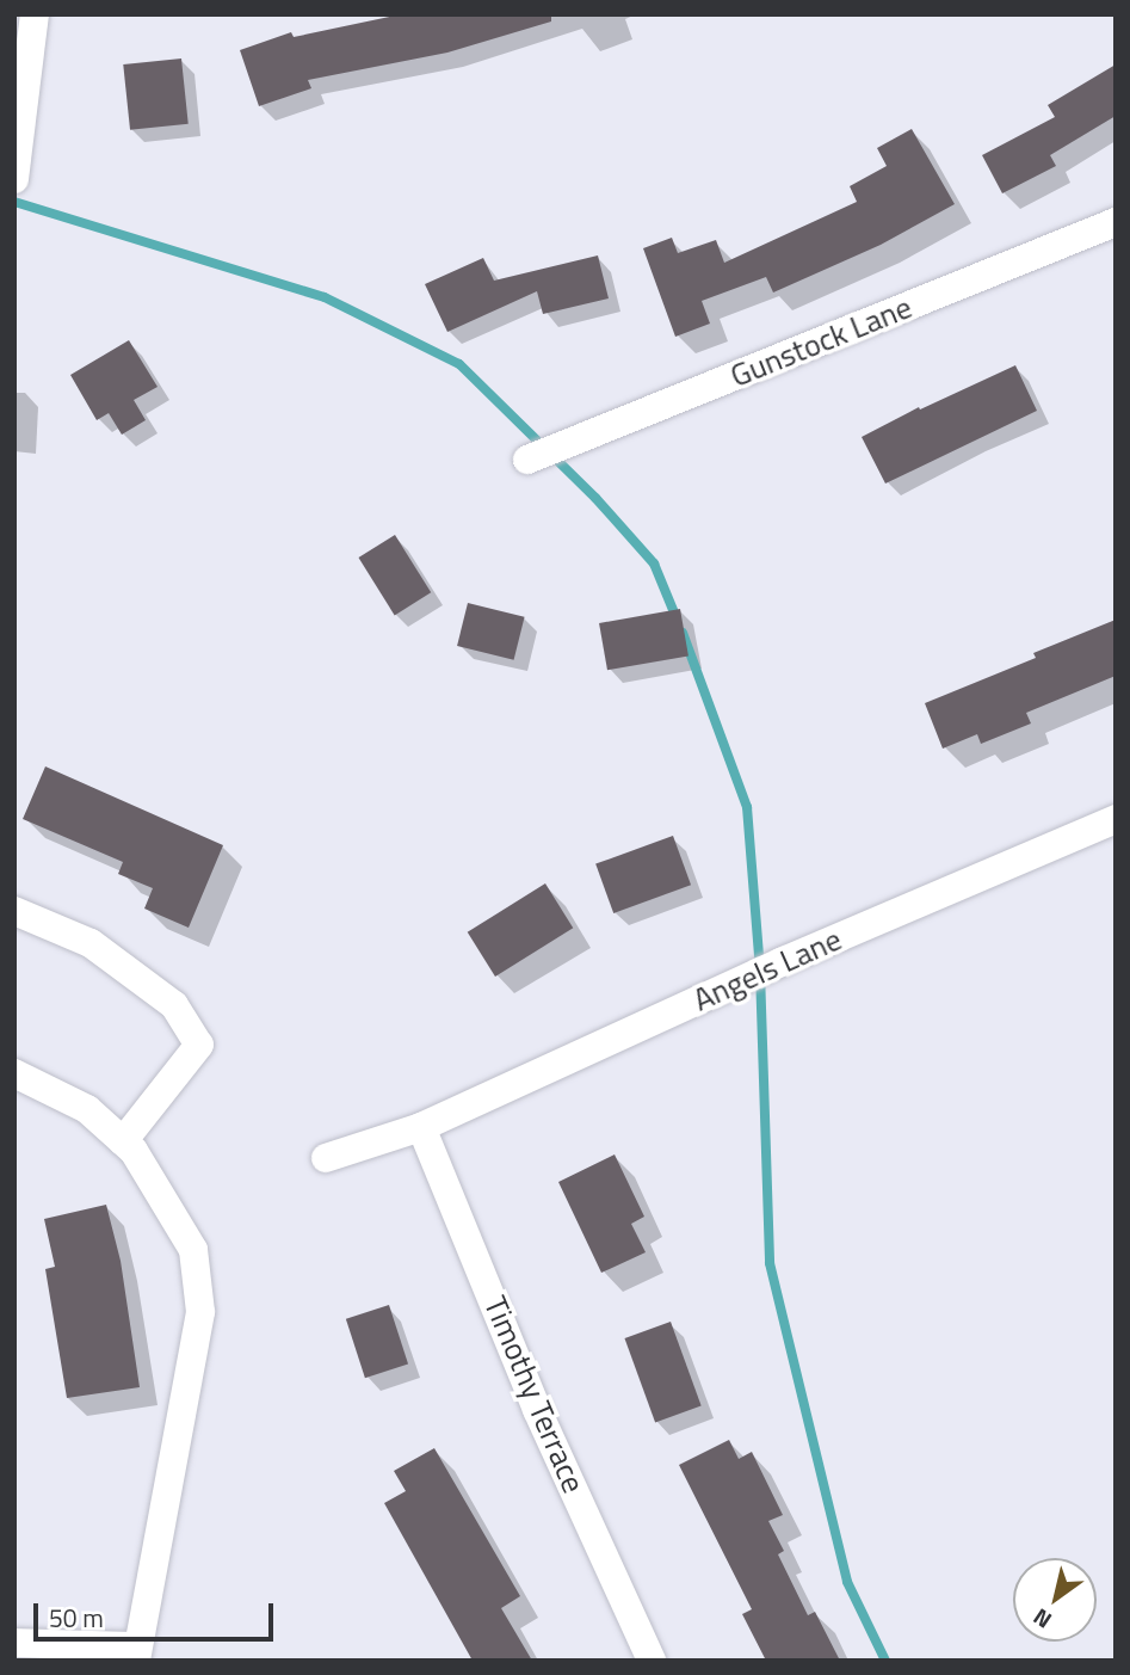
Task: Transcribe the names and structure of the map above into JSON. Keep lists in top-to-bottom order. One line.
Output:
{"streets":{"street":["Gunstock Lane","Angels Lane","Timothy Terrace"]},"crossings":[["Angels Lane","Timothy Terrace"]],"scale_bar":"50 m","north":"bottom left"}
